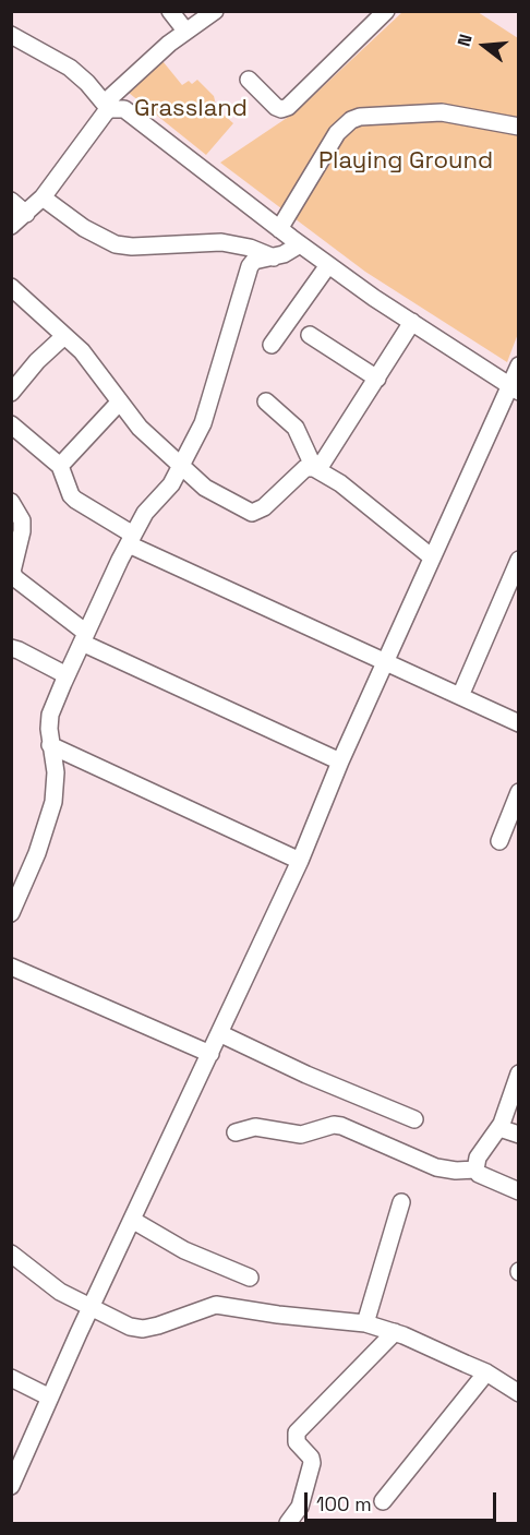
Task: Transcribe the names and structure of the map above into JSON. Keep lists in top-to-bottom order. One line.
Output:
{"parks":["Grassland","Playing Ground"],"scale_bar":"100 m","north":"left"}
